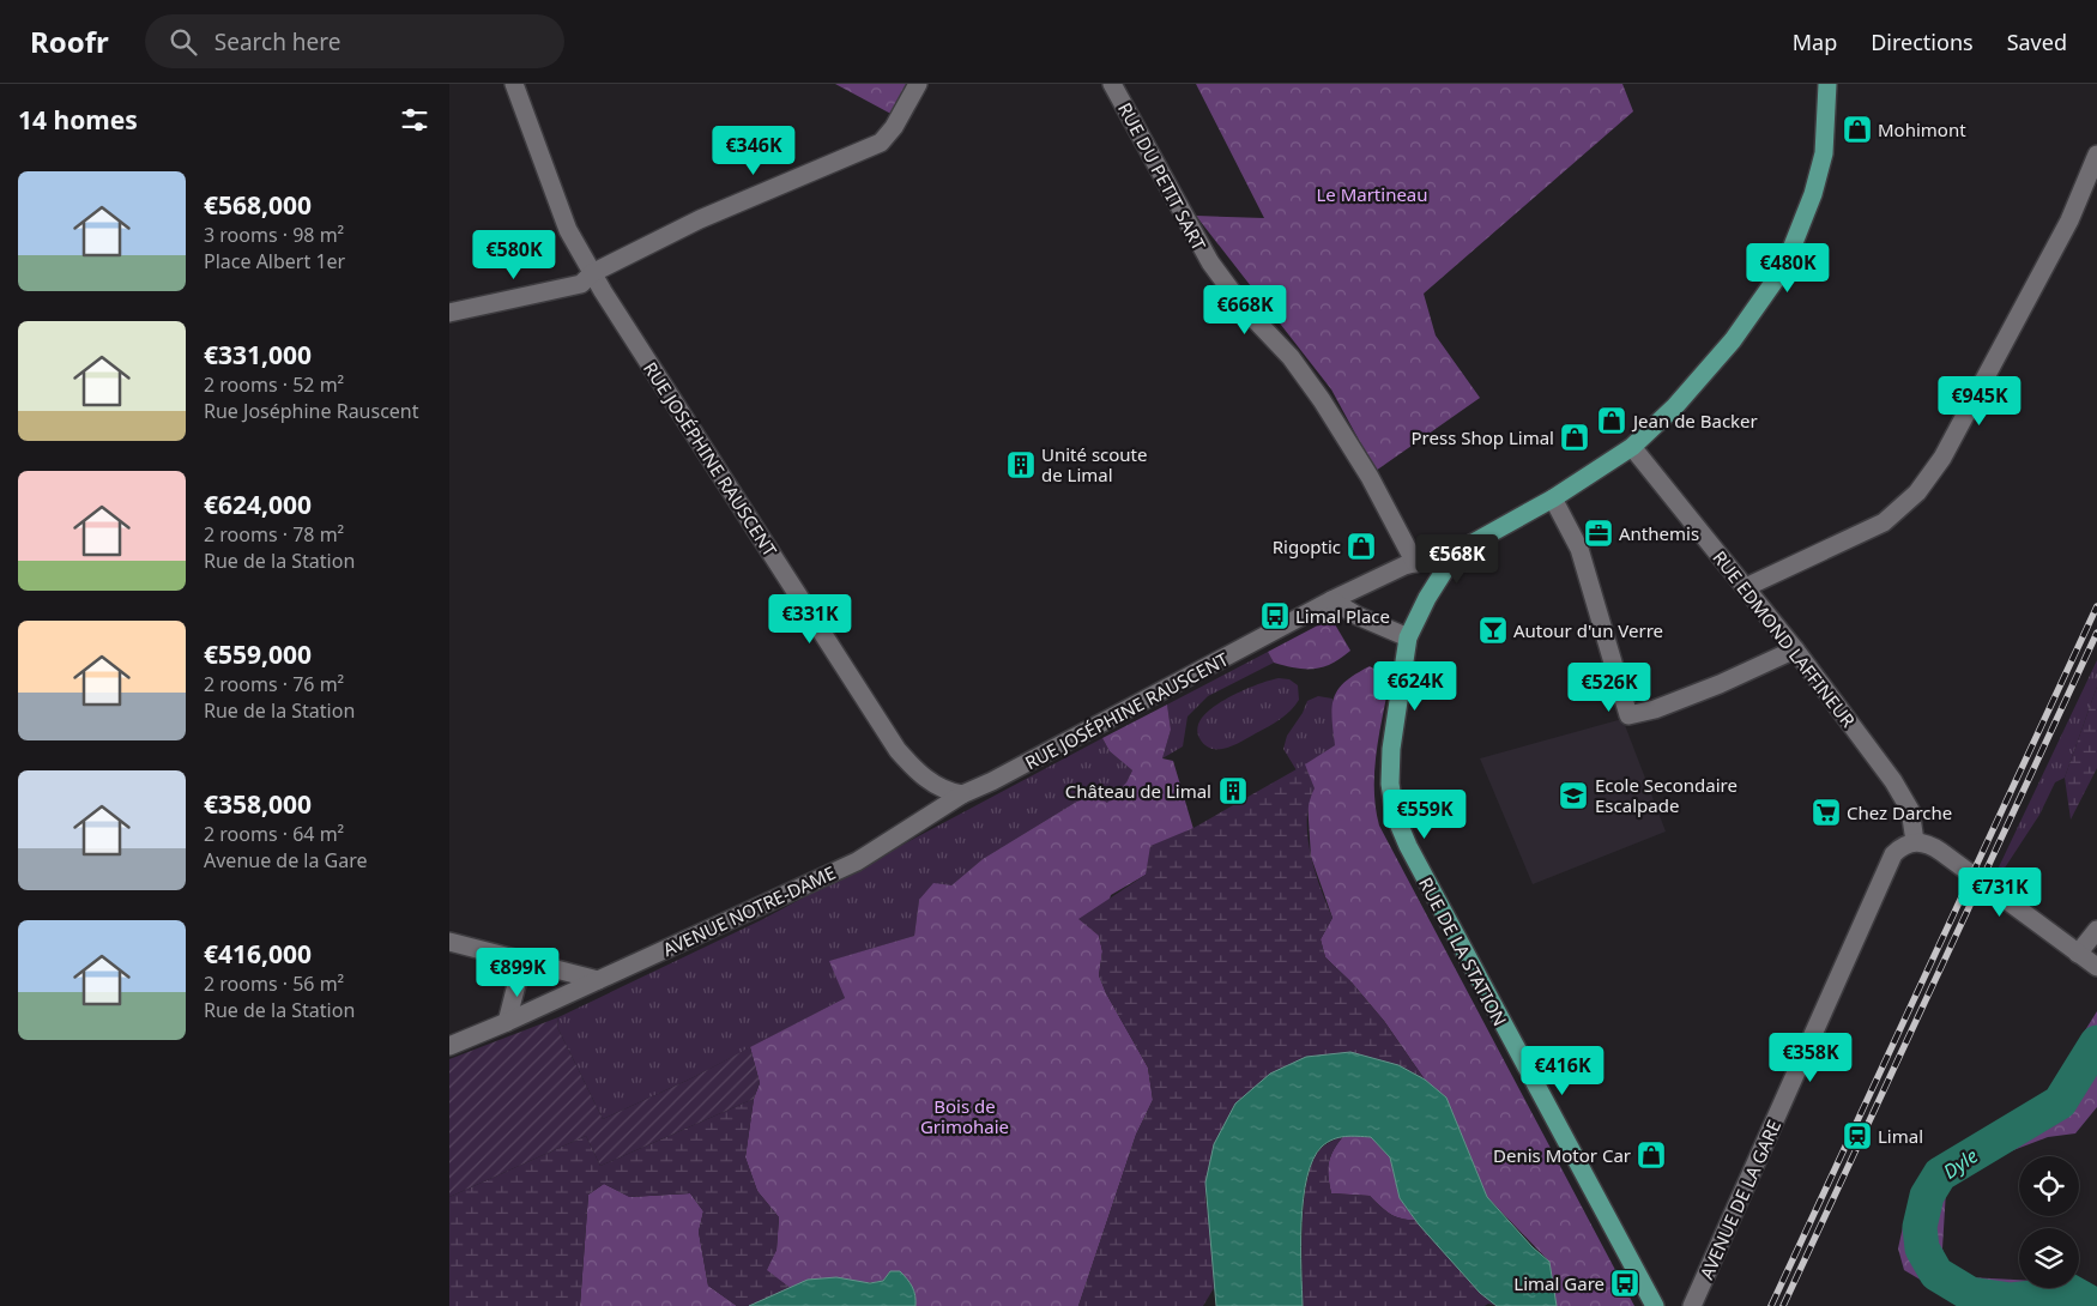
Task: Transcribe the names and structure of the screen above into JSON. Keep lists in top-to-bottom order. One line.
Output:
{"streets":{"main road":["RUE DE LA STATION"],"street":["RUE DU PETIT SART","RUE JOSÉPHINE RAUSCENT","RUE EDMOND LAFFINEUR","AVENUE NOTRE-DAME","AVENUE DE LA GARE"]},"crossings":[["RUE DU PETIT SART","RUE JOSÉPHINE RAUSCENT"],["RUE JOSÉPHINE RAUSCENT","AVENUE NOTRE-DAME"],["RUE JOSÉPHINE RAUSCENT","RUE DE LA STATION"],["RUE EDMOND LAFFINEUR","AVENUE DE LA GARE"]],"water":["Dyle"],"parks":["Le Martineau","Bois de Grimohaie"],"places":{"shop":["Mohimont","Jean de Backer","Press Shop Limal","Rigoptic","Denis Motor Car"],"building":["Unité scoute de Limal","Château de Limal"],"office":["Anthemis"],"bus stop":["Limal Place","Limal Gare"],"bar":["Autour d'un Verre"],"school or university":["Ecole Secondaire Escalpade"],"supermarket":["Chez Darche"],"station":["Limal"]},"page":{"header":"Roofr","search":"Search here","nav":["Map","Directions","Saved"],"heading":"14 homes","price":["€346K","€580K","€480K","€668K","€945K","€568K","€331K","€624K","€526K","€559K","€731K","€899K","€358K","€416K"],"list":[{"name":"€568,000","note":"3 rooms · 98 m² · Place Albert 1er"},{"name":"€331,000","note":"2 rooms · 52 m² · Rue Joséphine Rauscent"},{"name":"€624,000","note":"2 rooms · 78 m² · Rue de la Station"},{"name":"€559,000","note":"2 rooms · 76 m² · Rue de la Station"},{"name":"€358,000","note":"2 rooms · 64 m² · Avenue de la Gare"},{"name":"€416,000","note":"2 rooms · 56 m² · Rue de la Station"}]}}
